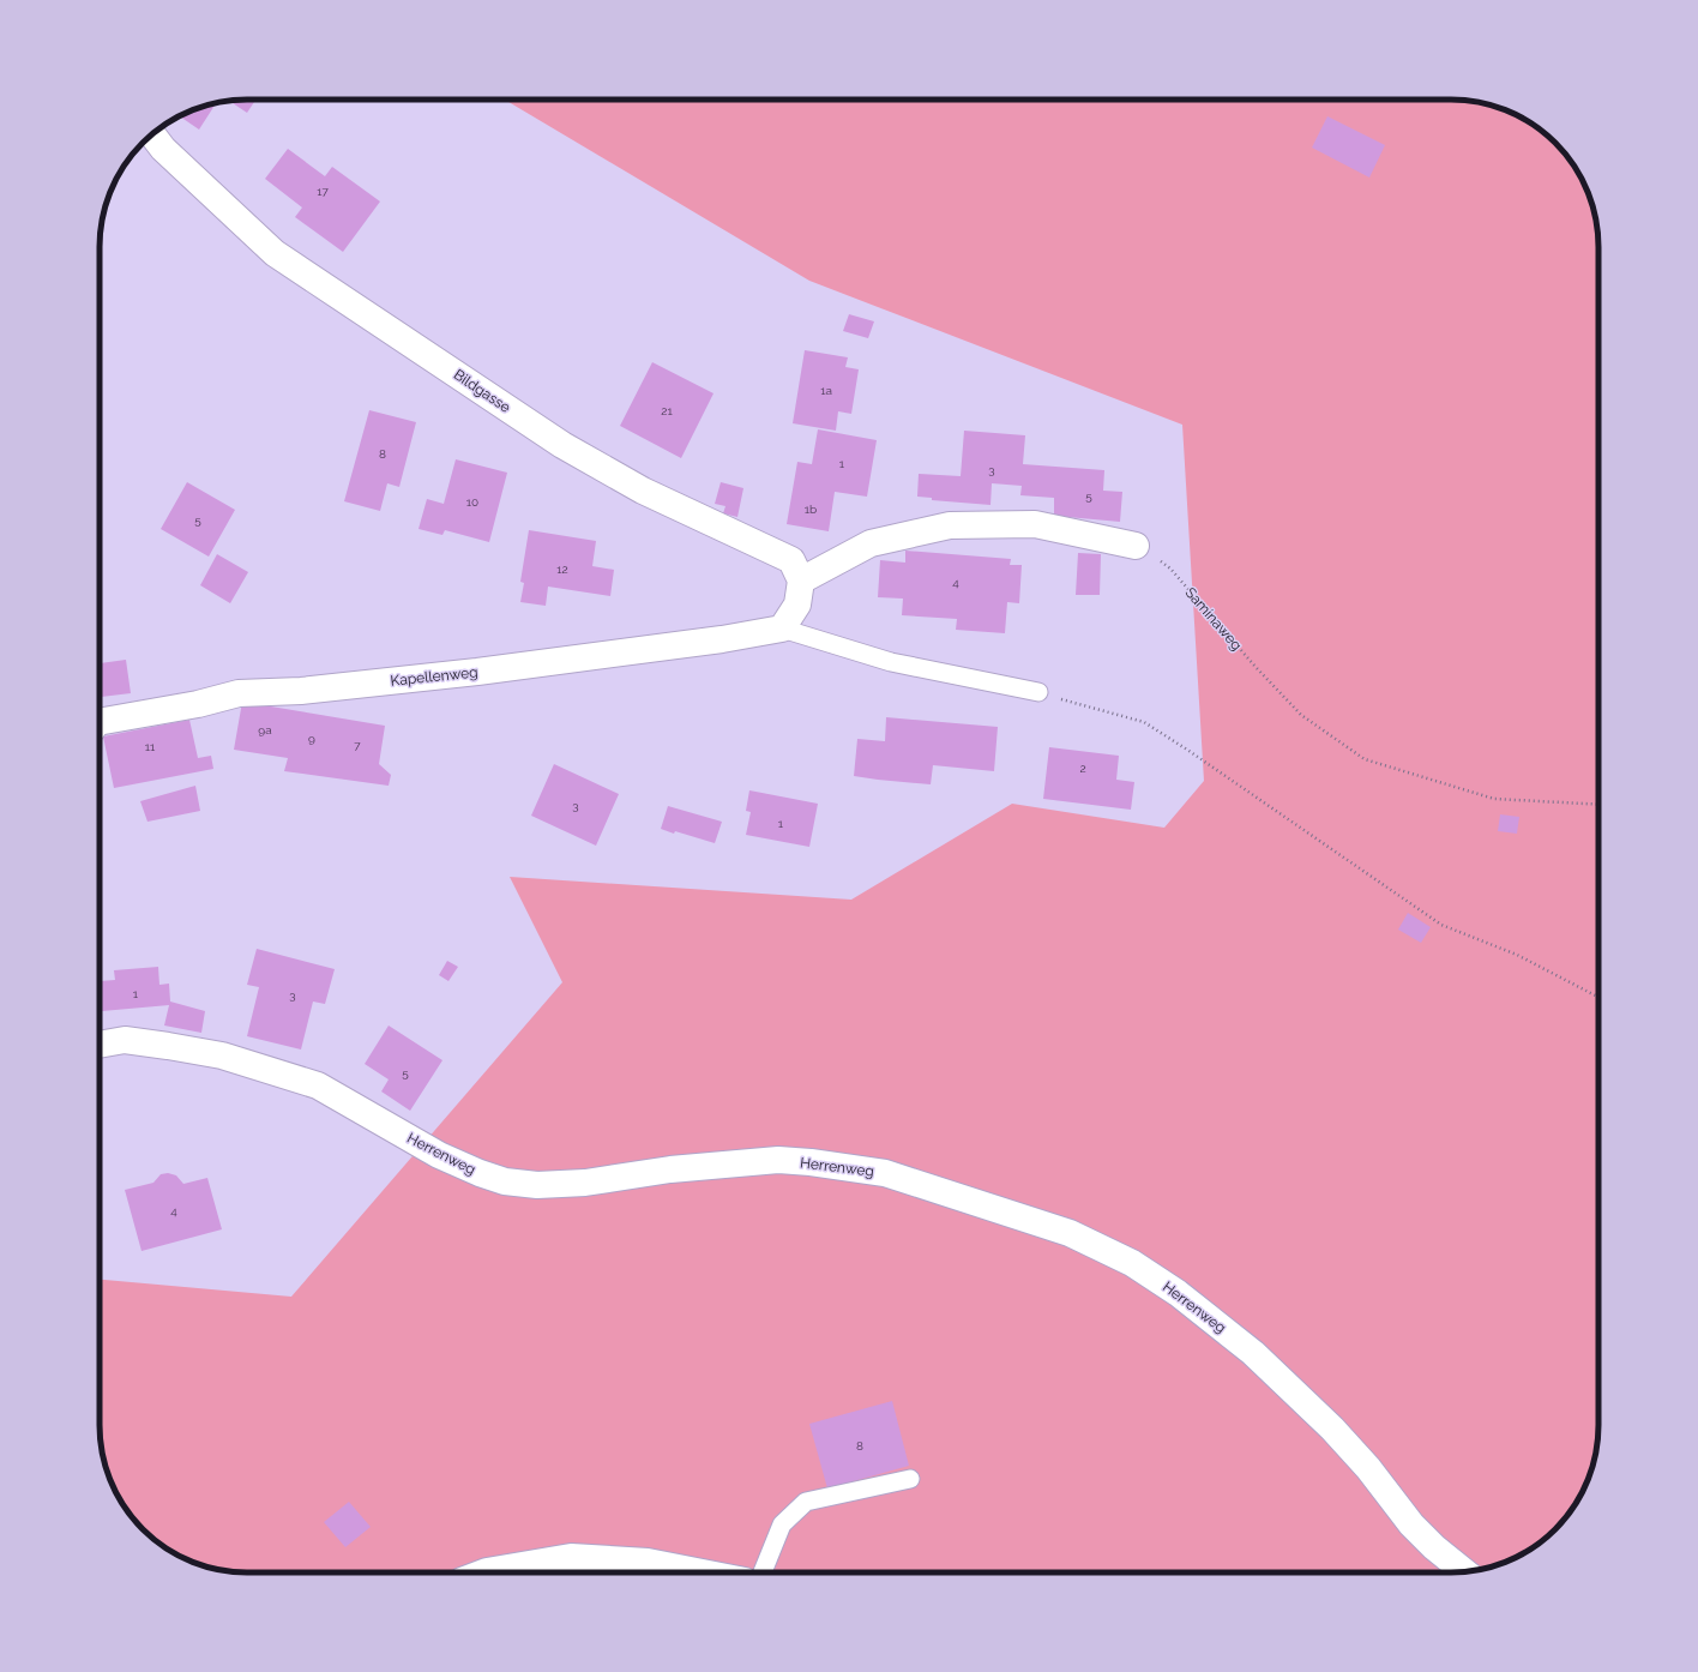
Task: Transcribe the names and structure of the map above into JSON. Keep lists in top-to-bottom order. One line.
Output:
{"streets":{"street":["Bildgasse","Kapellenweg","Herrenweg"],"path":["Saminaweg"]},"house_numbers":["17","1a","21","8","1","3","5","10","1b","5","12","4","9a","9","7","11","2","3","1","1","3","5","4","8"]}
